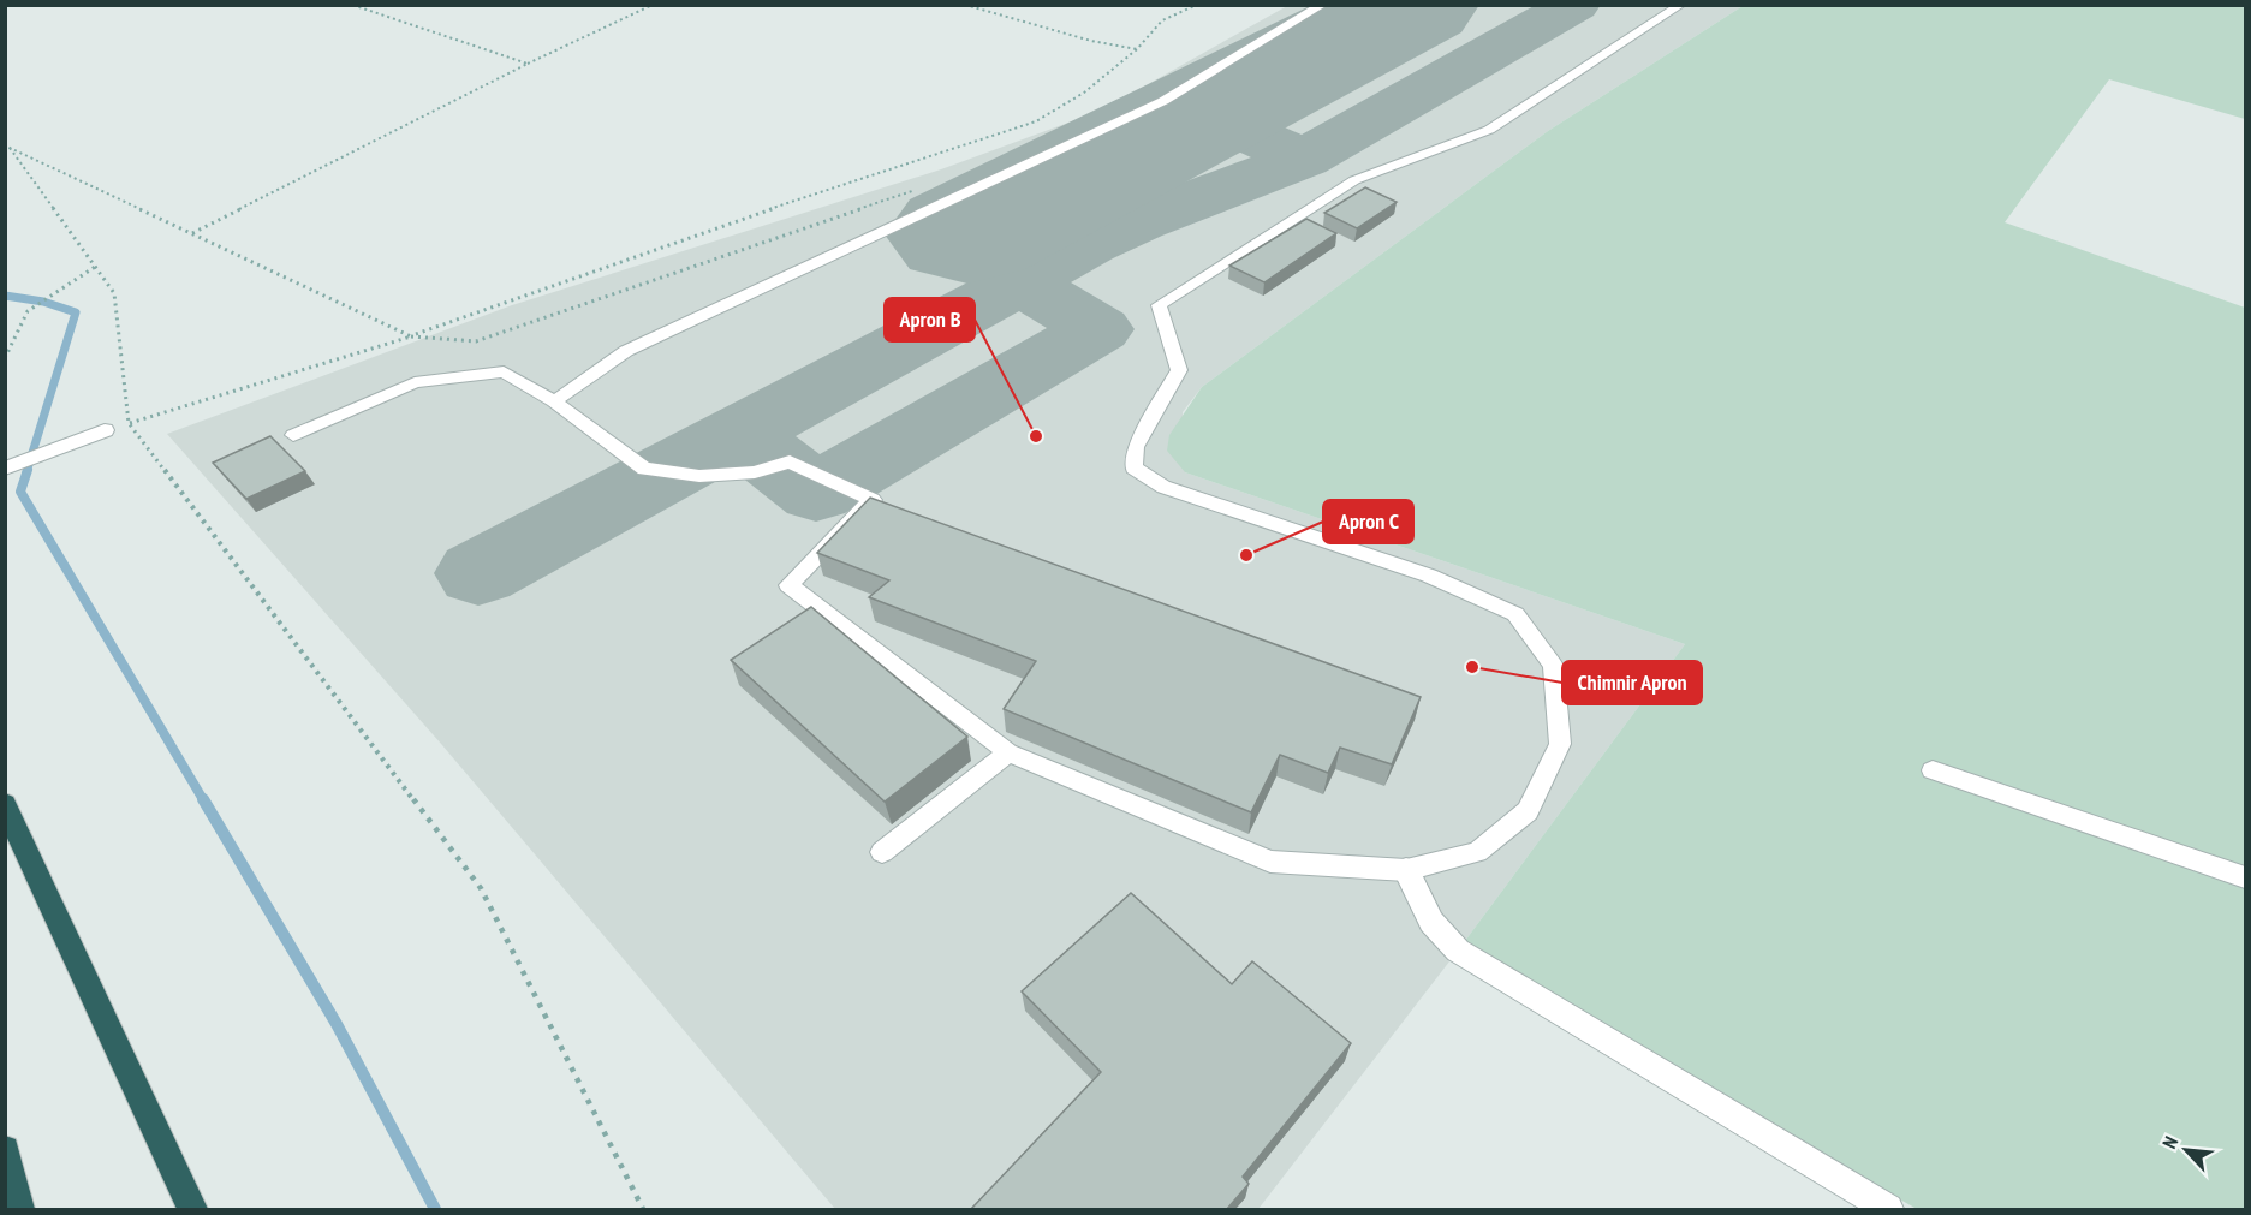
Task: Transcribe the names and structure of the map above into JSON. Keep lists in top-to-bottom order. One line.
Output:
{"places":["Apron B","Apron C","Chimnir Apron"],"north":"top left"}
